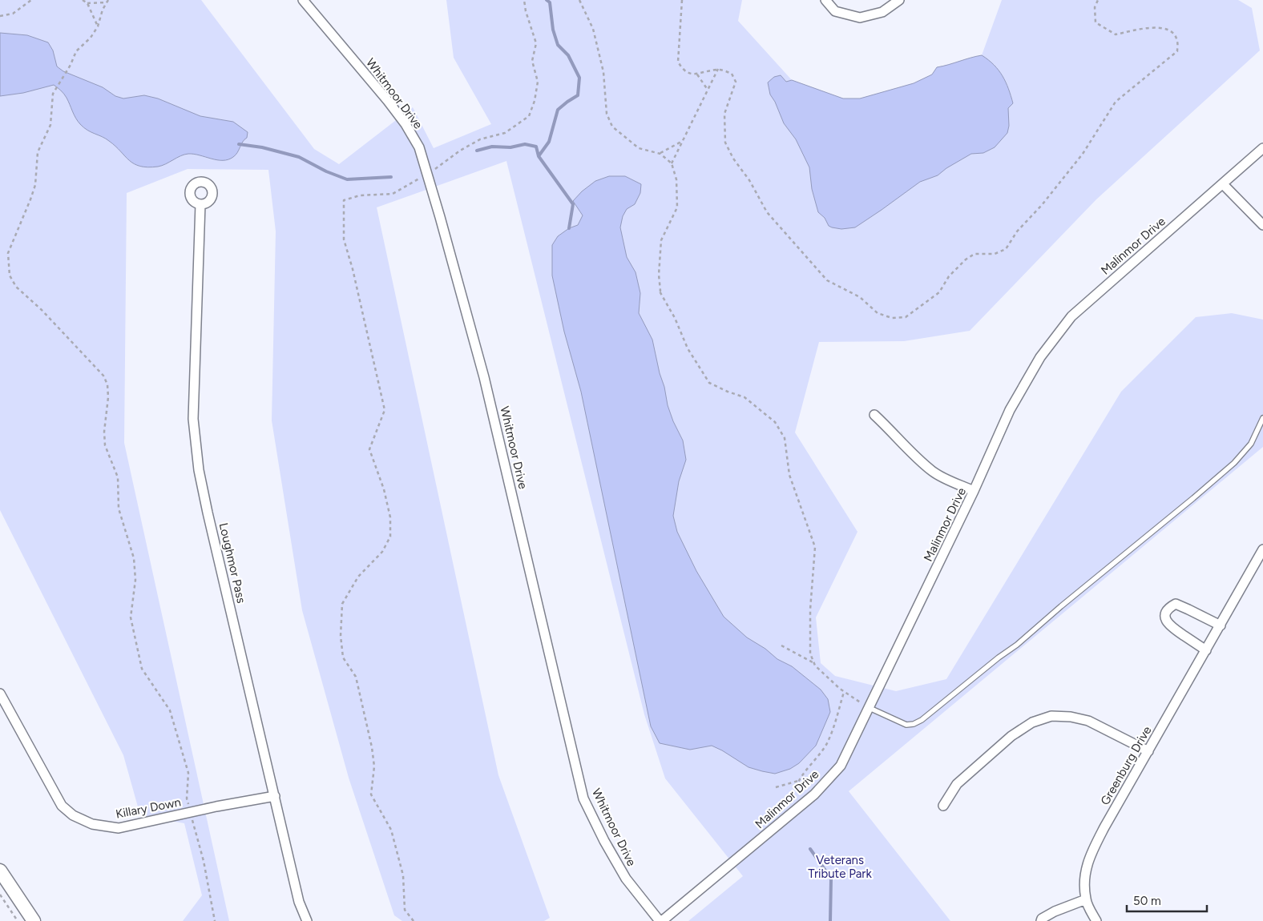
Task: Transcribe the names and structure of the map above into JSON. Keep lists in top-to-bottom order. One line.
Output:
{"streets":{"street":["Whitmoor Drive","Malinmor Drive","Loughmor Pass","Greenburg Drive","Killary Down"]},"crossings":[["Whitmoor Drive","Malinmor Drive"],["Loughmor Pass","Killary Down"]],"parks":["Veterans Tribute Park"],"scale_bar":"50 m"}
